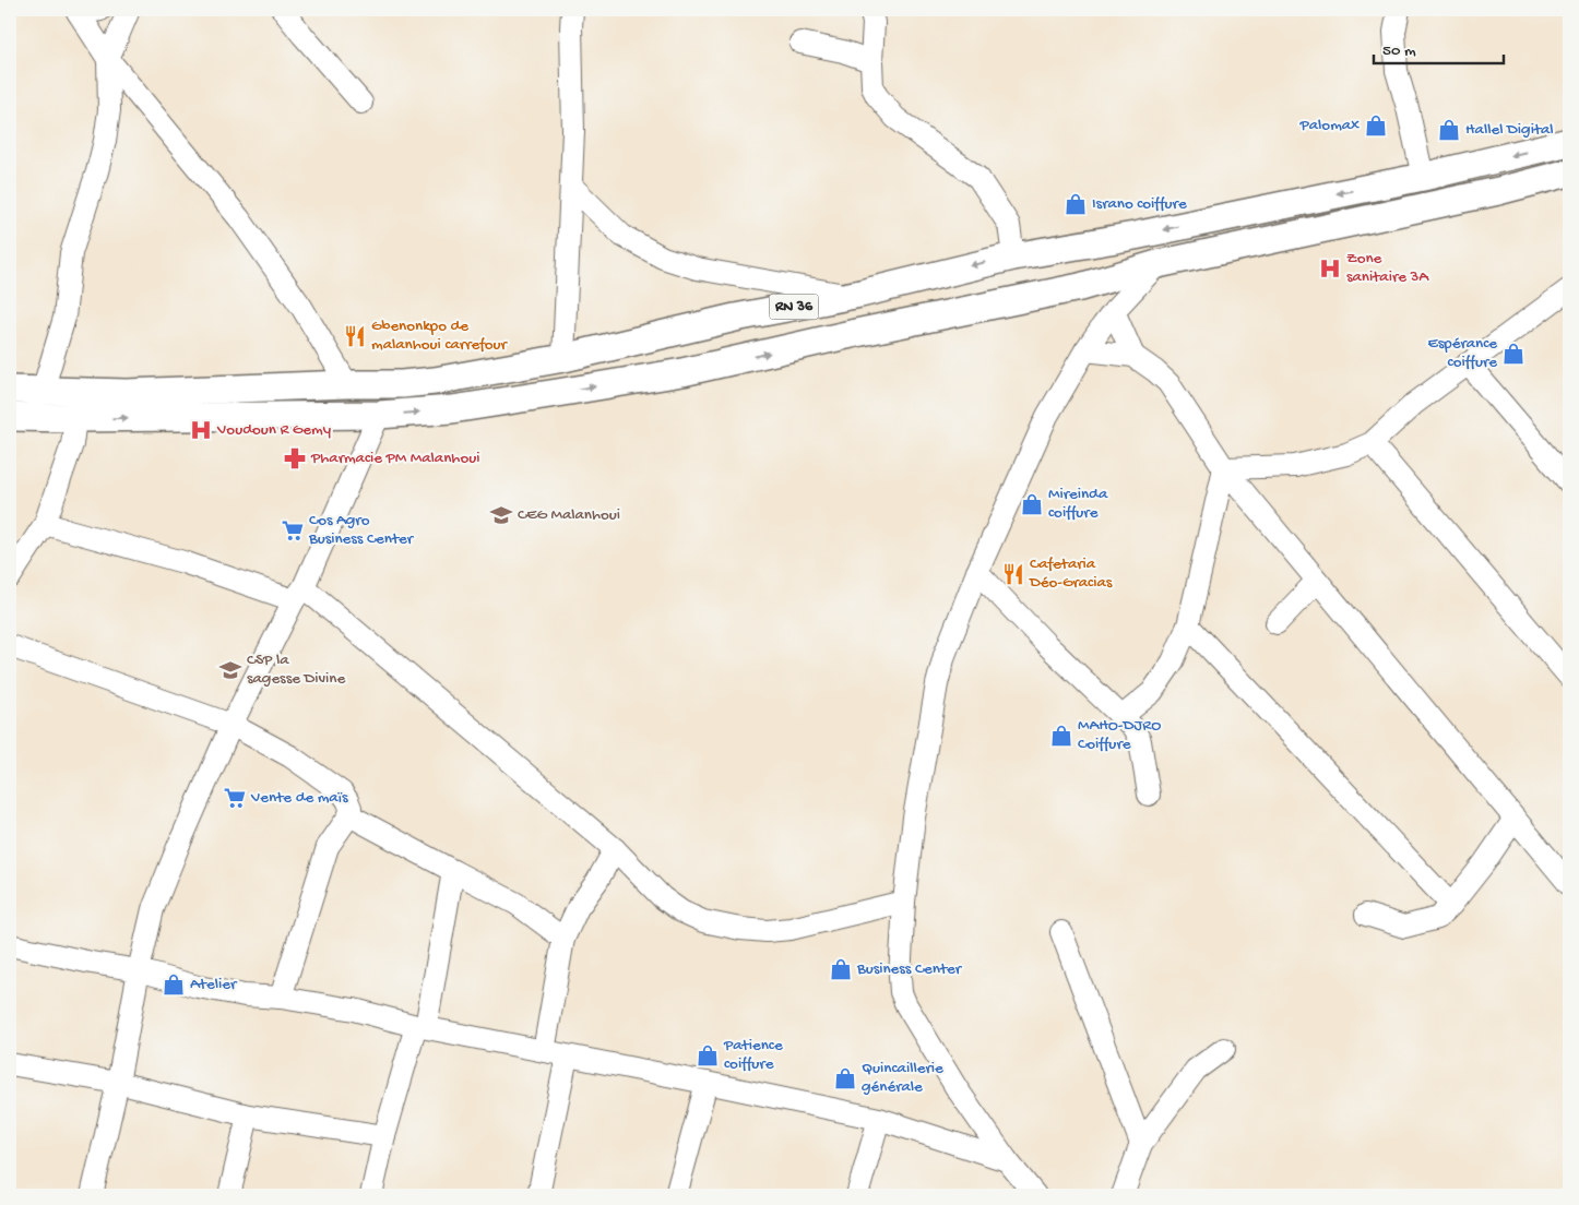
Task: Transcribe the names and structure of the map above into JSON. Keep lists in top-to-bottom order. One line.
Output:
{"streets":{"main road":["RN 36"]},"places":{"shop":["Palomax","Hallel Digital","Israno coiffure","Espérance coiffure","Mireinda coiffure","MAHO-DJRO Coiffure","Business Center","Atelier","Patience coiffure","Quincaillerie générale"],"hospital":["Zone sanitaire 3A","Voudoun R Gemy"],"restaurant":["Gbenonkpo de malanhoui carrefour","Cafetaria Déo-Gracias"],"pharmacy":["Pharmacie PM Malanhoui"],"school or university":["CEG Malanhoui","CSP la sagesse Divine"],"supermarket":["Cos Agro Business Center","Vente de maïs"]},"scale_bar":"50 m"}
